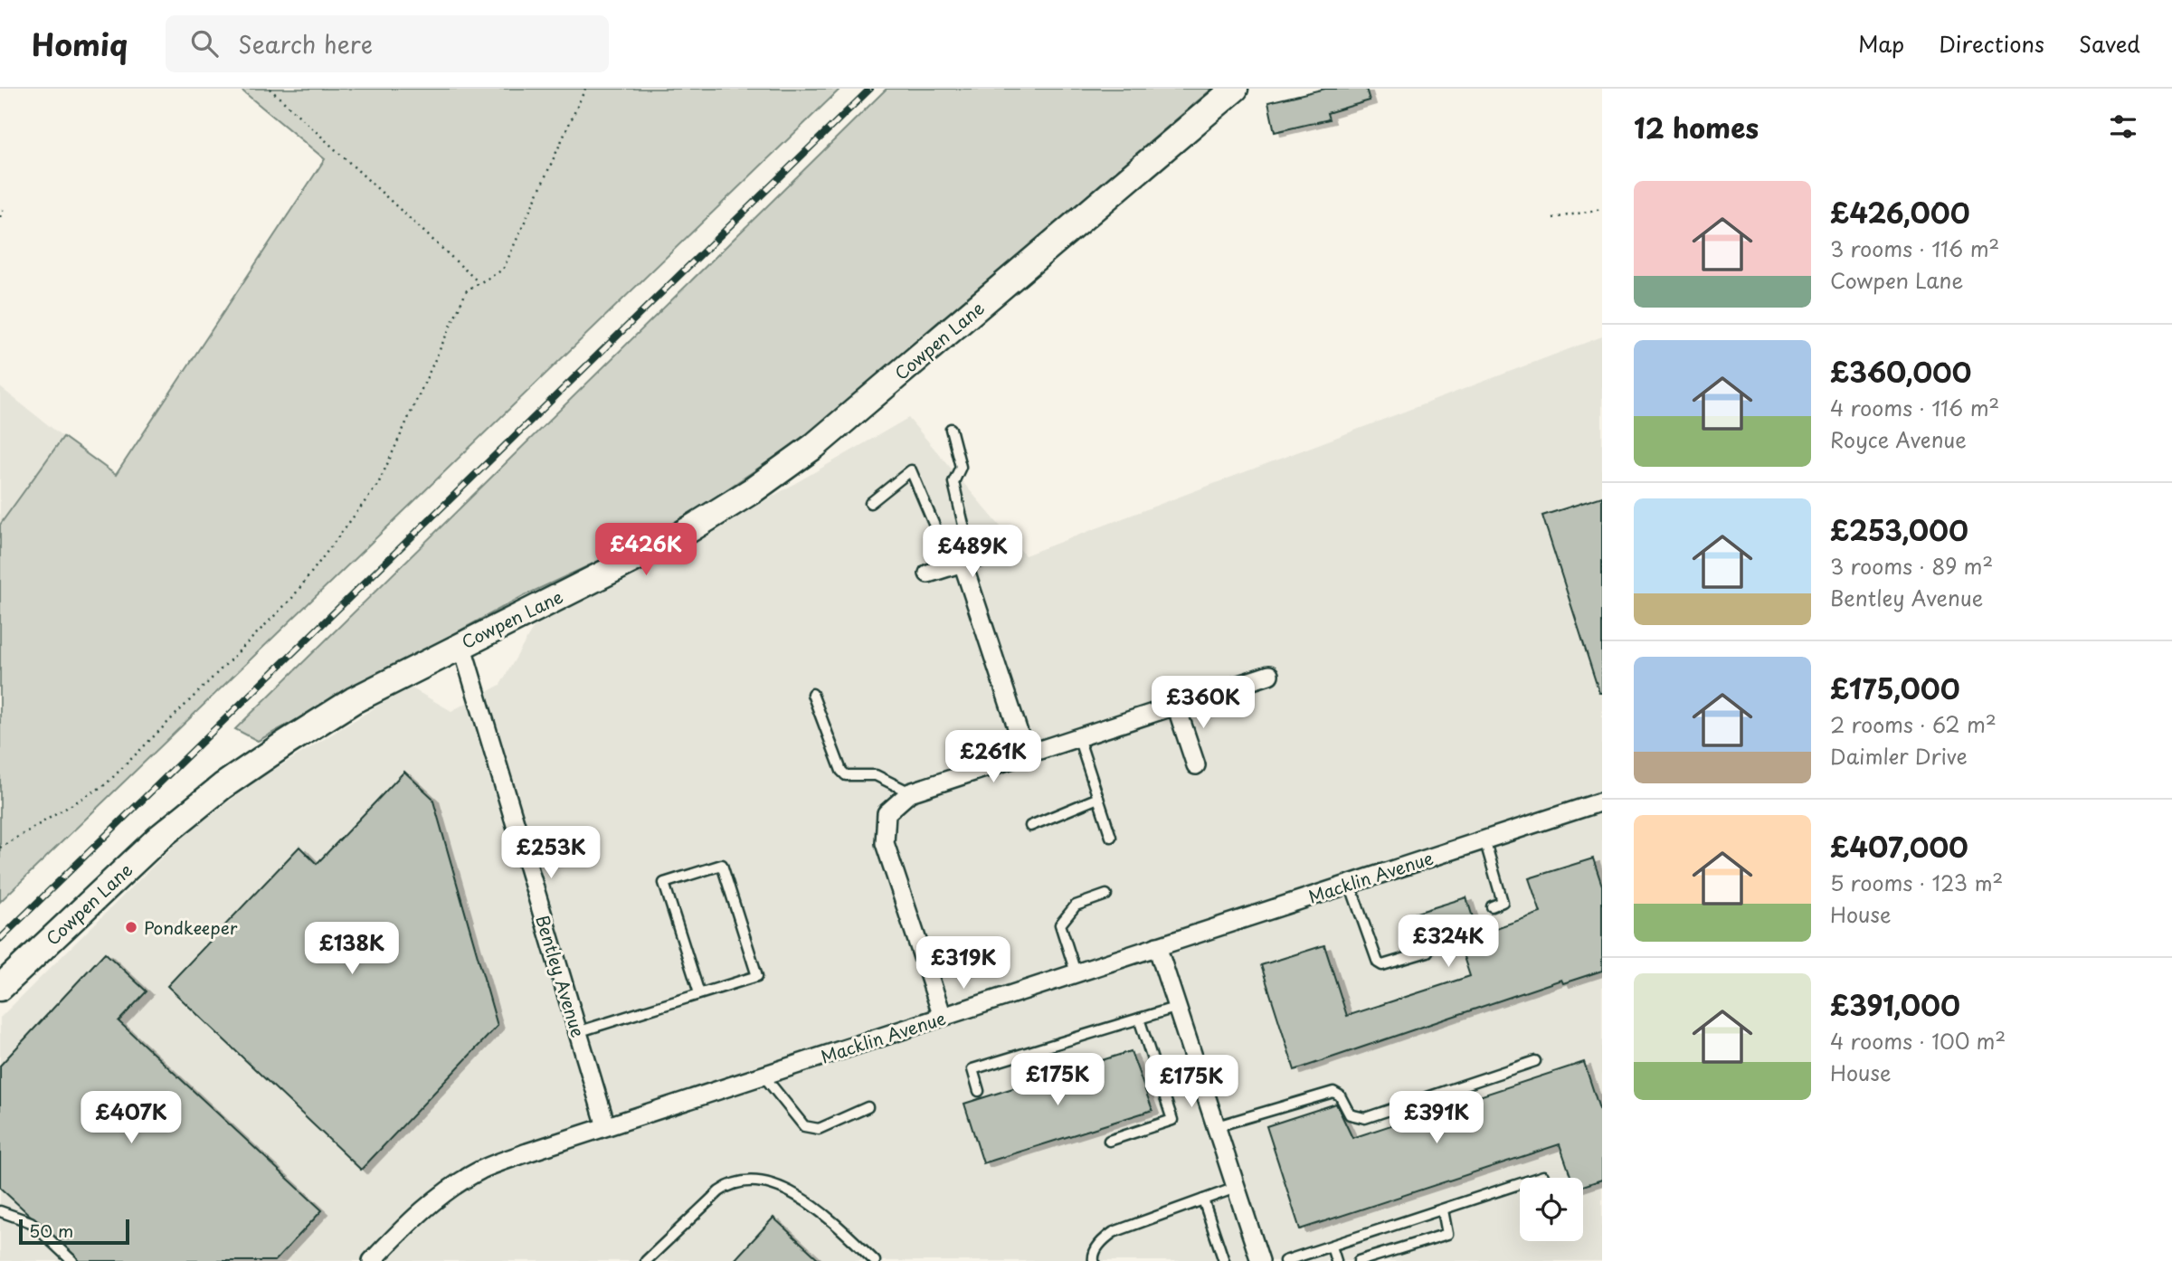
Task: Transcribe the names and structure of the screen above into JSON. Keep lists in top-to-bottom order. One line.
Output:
{"streets":{"street":["Cowpen Lane","Macklin Avenue","Bentley Avenue"]},"crossings":[["Cowpen Lane","Bentley Avenue"],["Macklin Avenue","Bentley Avenue"]],"places":["Pondkeeper"],"scale_bar":"50 m","page":{"header":"Homiq","search":"Search here","nav":["Map","Directions","Saved"],"heading":"12 homes","list":[{"name":"£426,000","note":"3 rooms · 116 m² · Cowpen Lane"},{"name":"£360,000","note":"4 rooms · 116 m² · Royce Avenue"},{"name":"£253,000","note":"3 rooms · 89 m² · Bentley Avenue"},{"name":"£175,000","note":"2 rooms · 62 m² · Daimler Drive"},{"name":"£407,000","note":"5 rooms · 123 m² · House"},{"name":"£391,000","note":"4 rooms · 100 m² · House"}],"price":["£426K","£489K","£360K","£261K","£253K","£324K","£138K","£319K","£175K","£175K","£407K","£391K"],"scale":"50 m"}}
